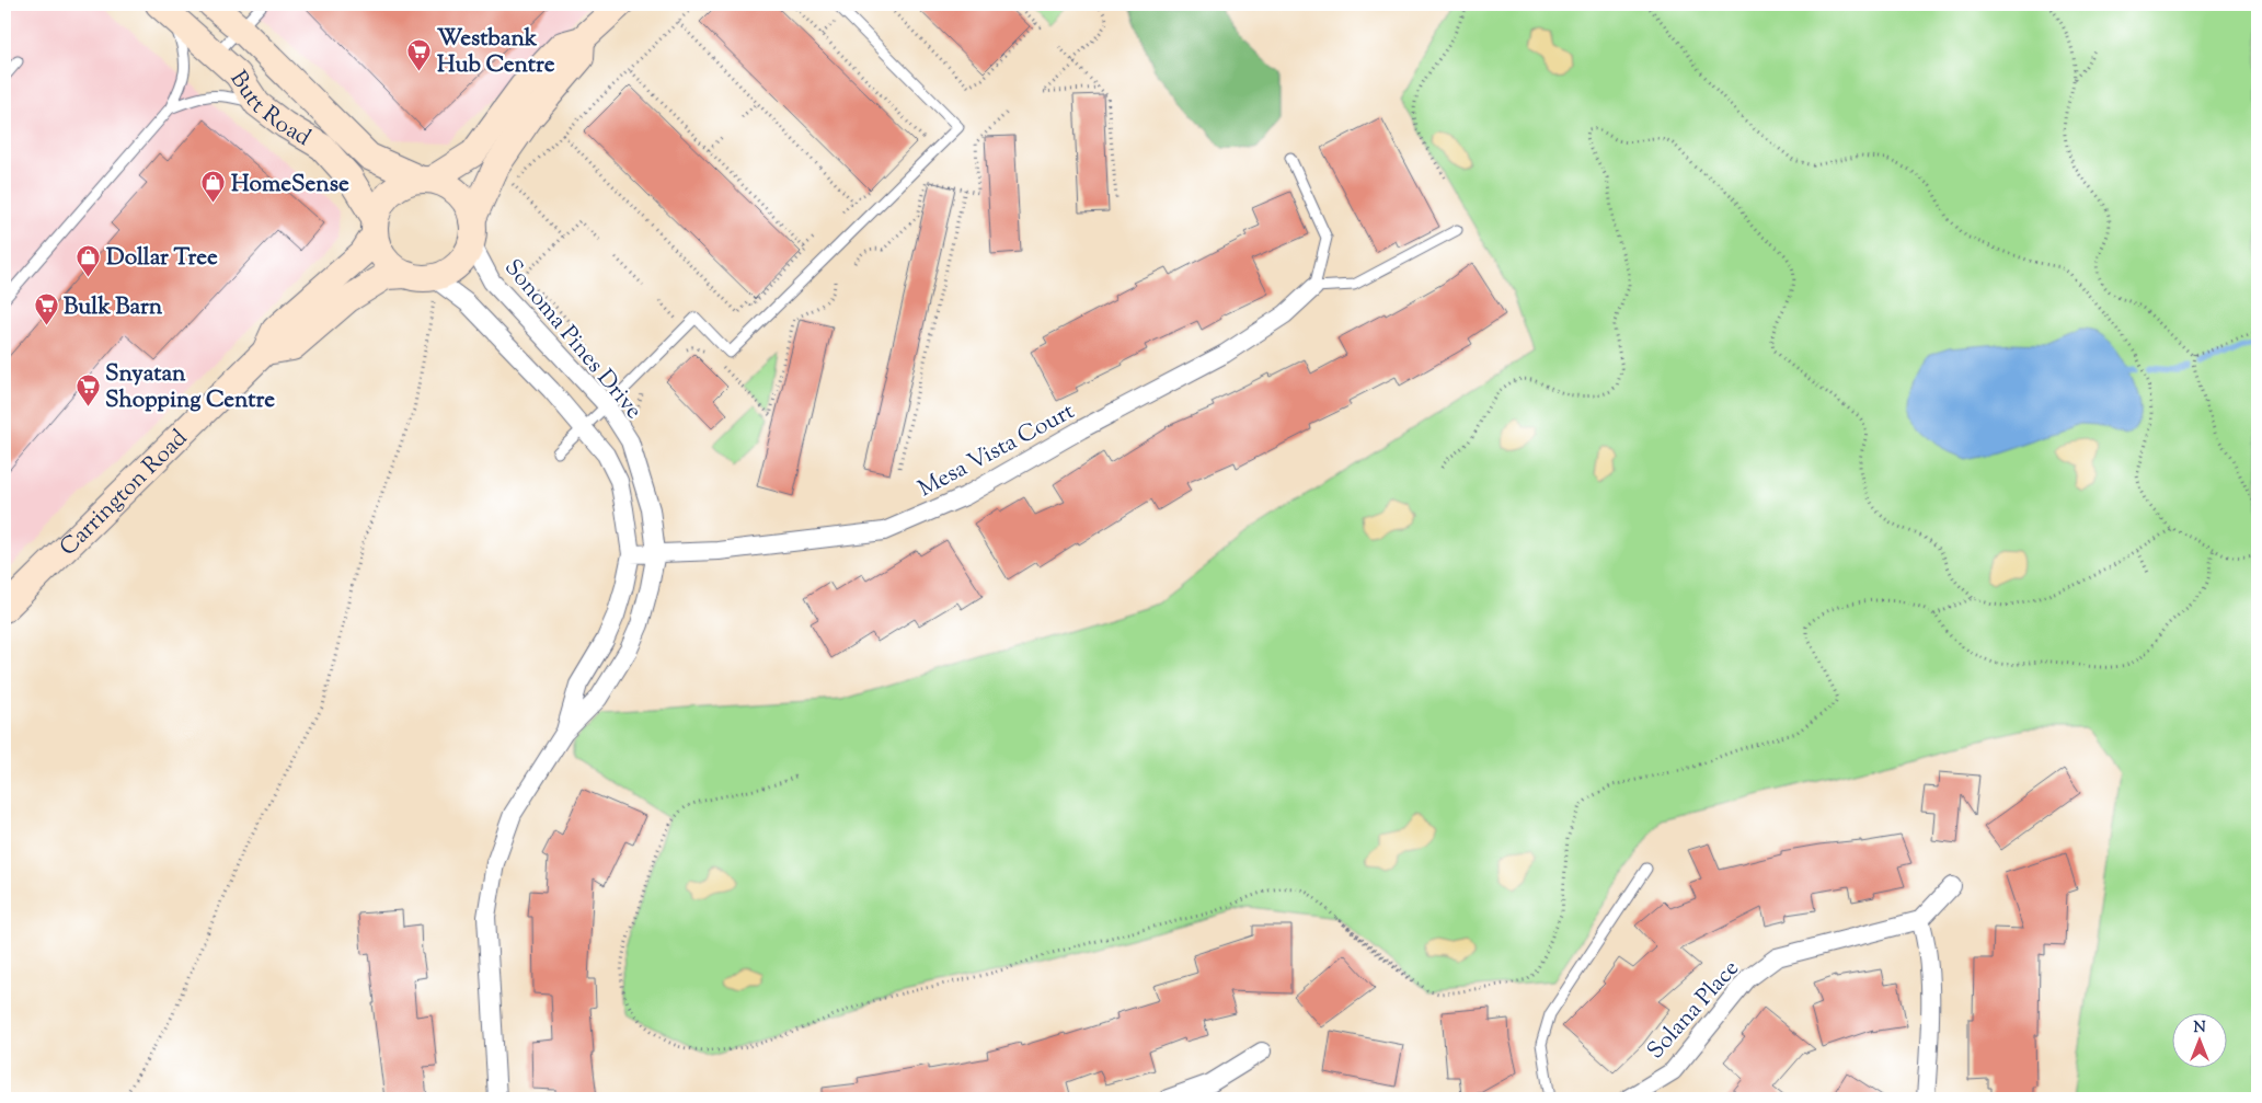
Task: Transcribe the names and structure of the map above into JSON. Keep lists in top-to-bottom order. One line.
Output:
{"streets":{"street":["Butt Road","Sonoma Pines Drive","Mesa Vista Court","Carrington Road","Solana Place"]},"crossings":[["Butt Road","Sonoma Pines Drive"],["Butt Road","Carrington Road"],["Sonoma Pines Drive","Mesa Vista Court"],["Sonoma Pines Drive","Carrington Road"]],"places":{"supermarket":["Westbank Hub Centre","Bulk Barn","Snyatan Shopping Centre"],"shop":["HomeSense","Dollar Tree"]},"north":"top"}
